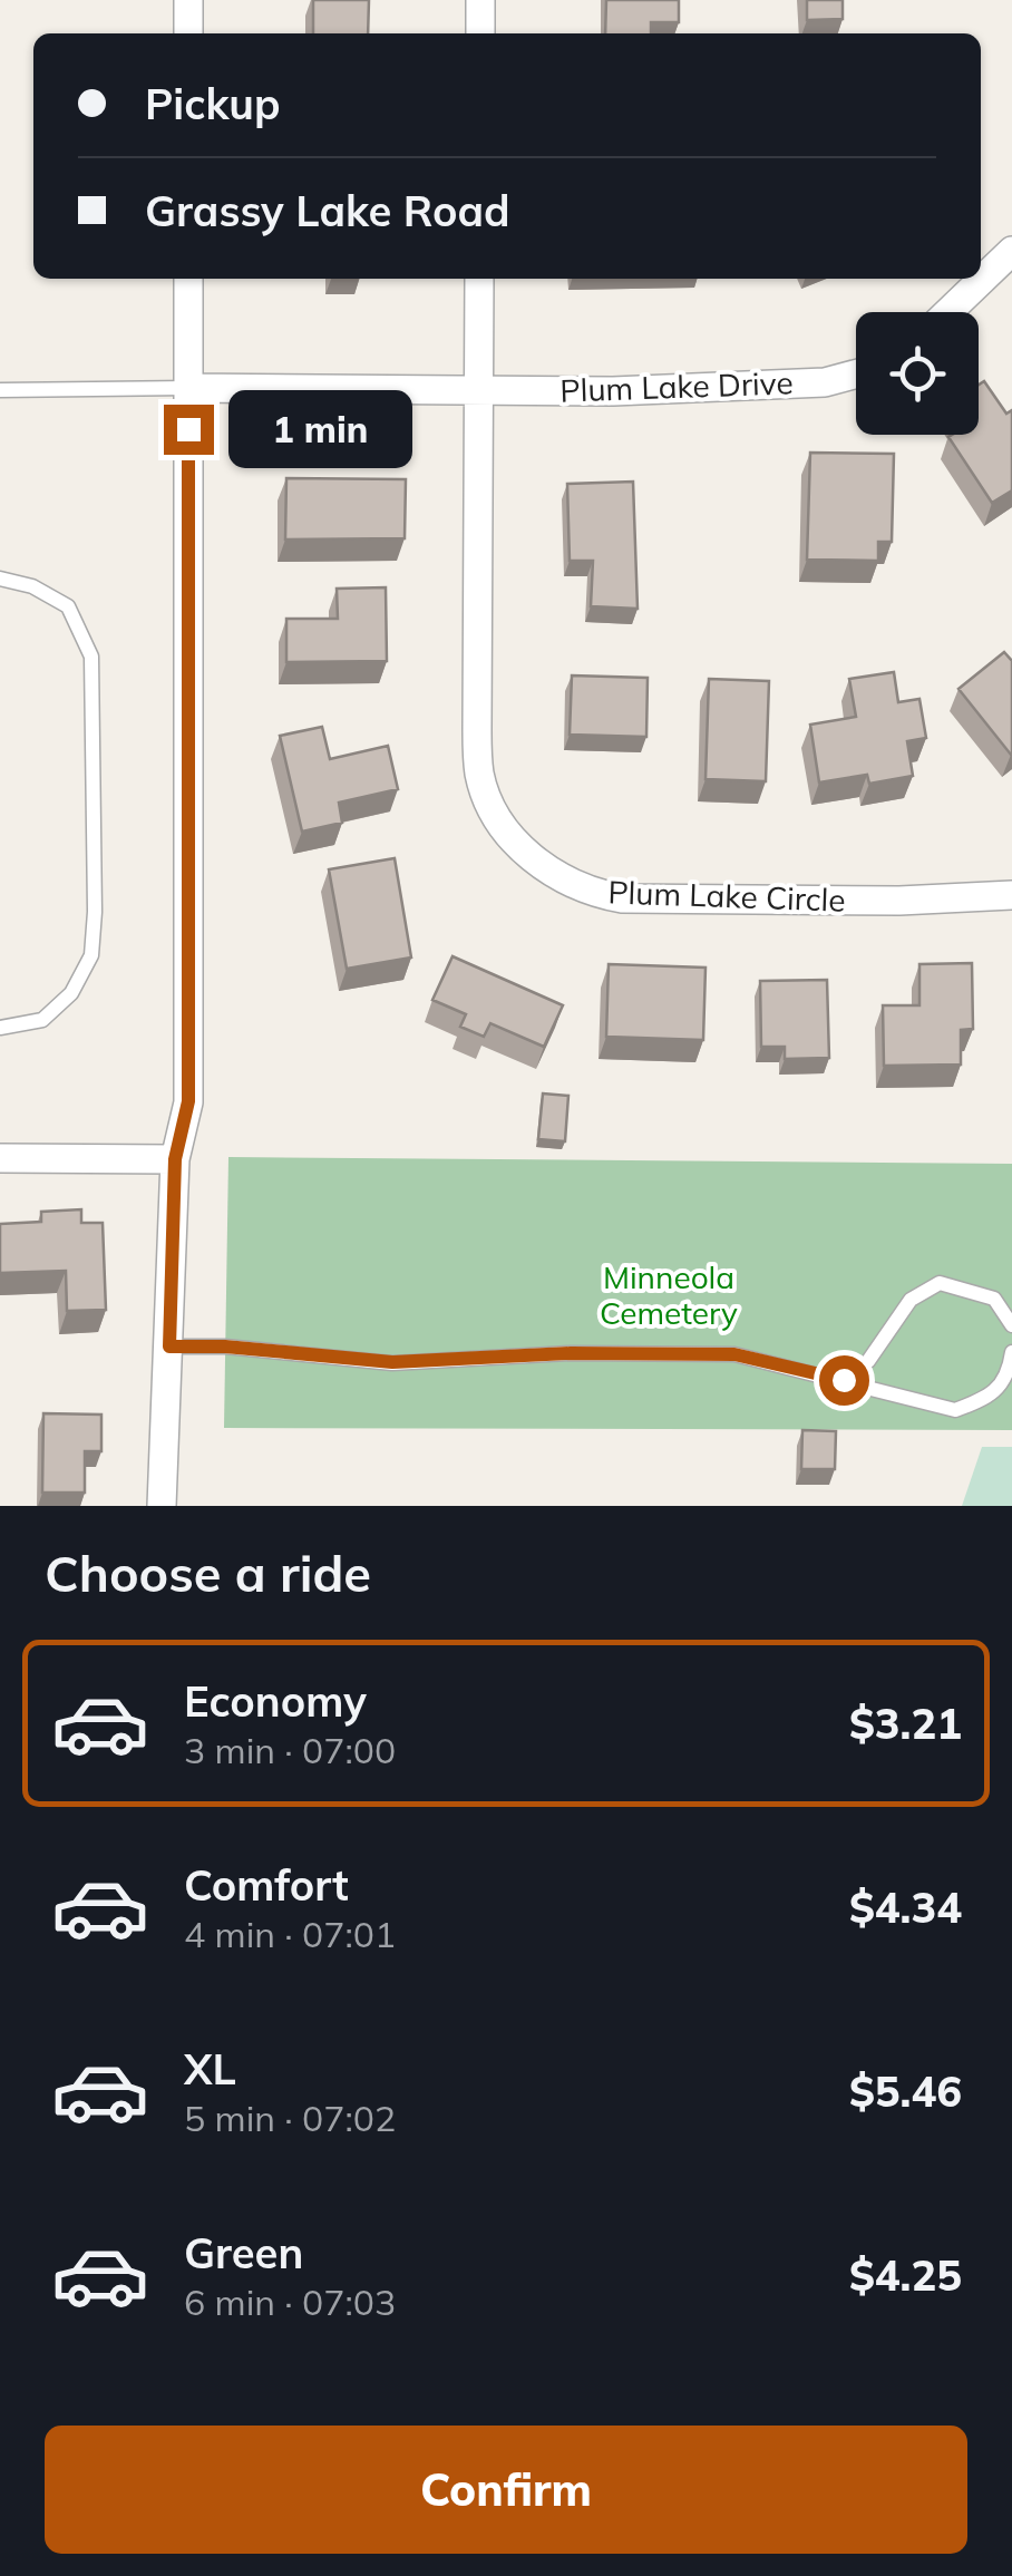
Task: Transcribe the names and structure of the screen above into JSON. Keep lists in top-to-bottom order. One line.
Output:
{"streets":{"street":["Plum Lake Drive","Plum Lake Circle"]},"crossings":[["Plum Lake Drive","Plum Lake Circle"]],"parks":["Minneola Cemetery"],"page":{"banner":["Pickup","Grassy Lake Road"],"bubble":"1 min","heading":"Choose a ride","list":[{"name":"Economy","note":"3 min · 07:00","value":"$3.21"},{"name":"Comfort","note":"4 min · 07:01","value":"$4.34"},{"name":"XL","note":"5 min · 07:02","value":"$5.46"},{"name":"Green","note":"6 min · 07:03","value":"$4.25"}],"buttons":"Confirm"}}
